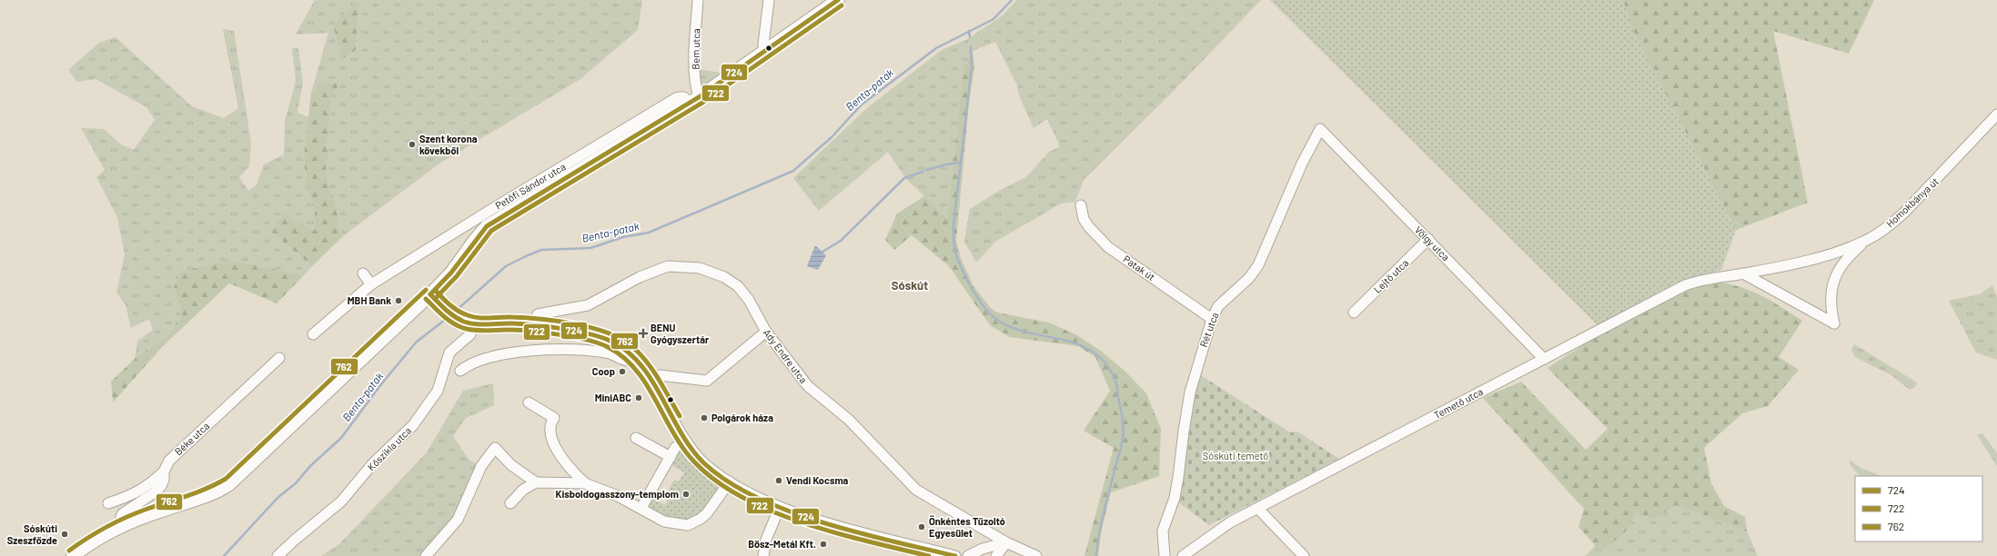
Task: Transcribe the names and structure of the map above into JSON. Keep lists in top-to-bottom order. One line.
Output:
{"streets":{"main road":["Petőfi Sándor utca"],"street":["Bem utca","Homokbánya út","Völgy utca","Patak út","Lejtő utca","Rét utca","Ady Endre utca","Temető utca","Béke utca","Kőszikla utca"]},"crossings":[["Bem utca","Petőfi Sándor utca"],["Petőfi Sándor utca","Béke utca"],["Homokbánya út","Temető utca"],["Völgy utca","Lejtő utca"],["Völgy utca","Rét utca"],["Völgy utca","Temető utca"],["Patak út","Rét utca"]],"districts":["Sóskút"],"water":["Benta-patak"],"parks":["Sóskúti temető"],"places":{"other":["Szent korona kövekből","MBH Bank","Coop","MiniABC","Polgárok háza","Vendi Kocsma","Kisboldogasszony-templom","Önkéntes Tűzoltó Egyesület","Sóskúti Szeszfőzde","Bösz-Metál Kft."],"health":["BENU Gyógyszertár"]},"lines":["transit line 724","transit line 722","transit line 762"],"legend":["724","722","762"]}
